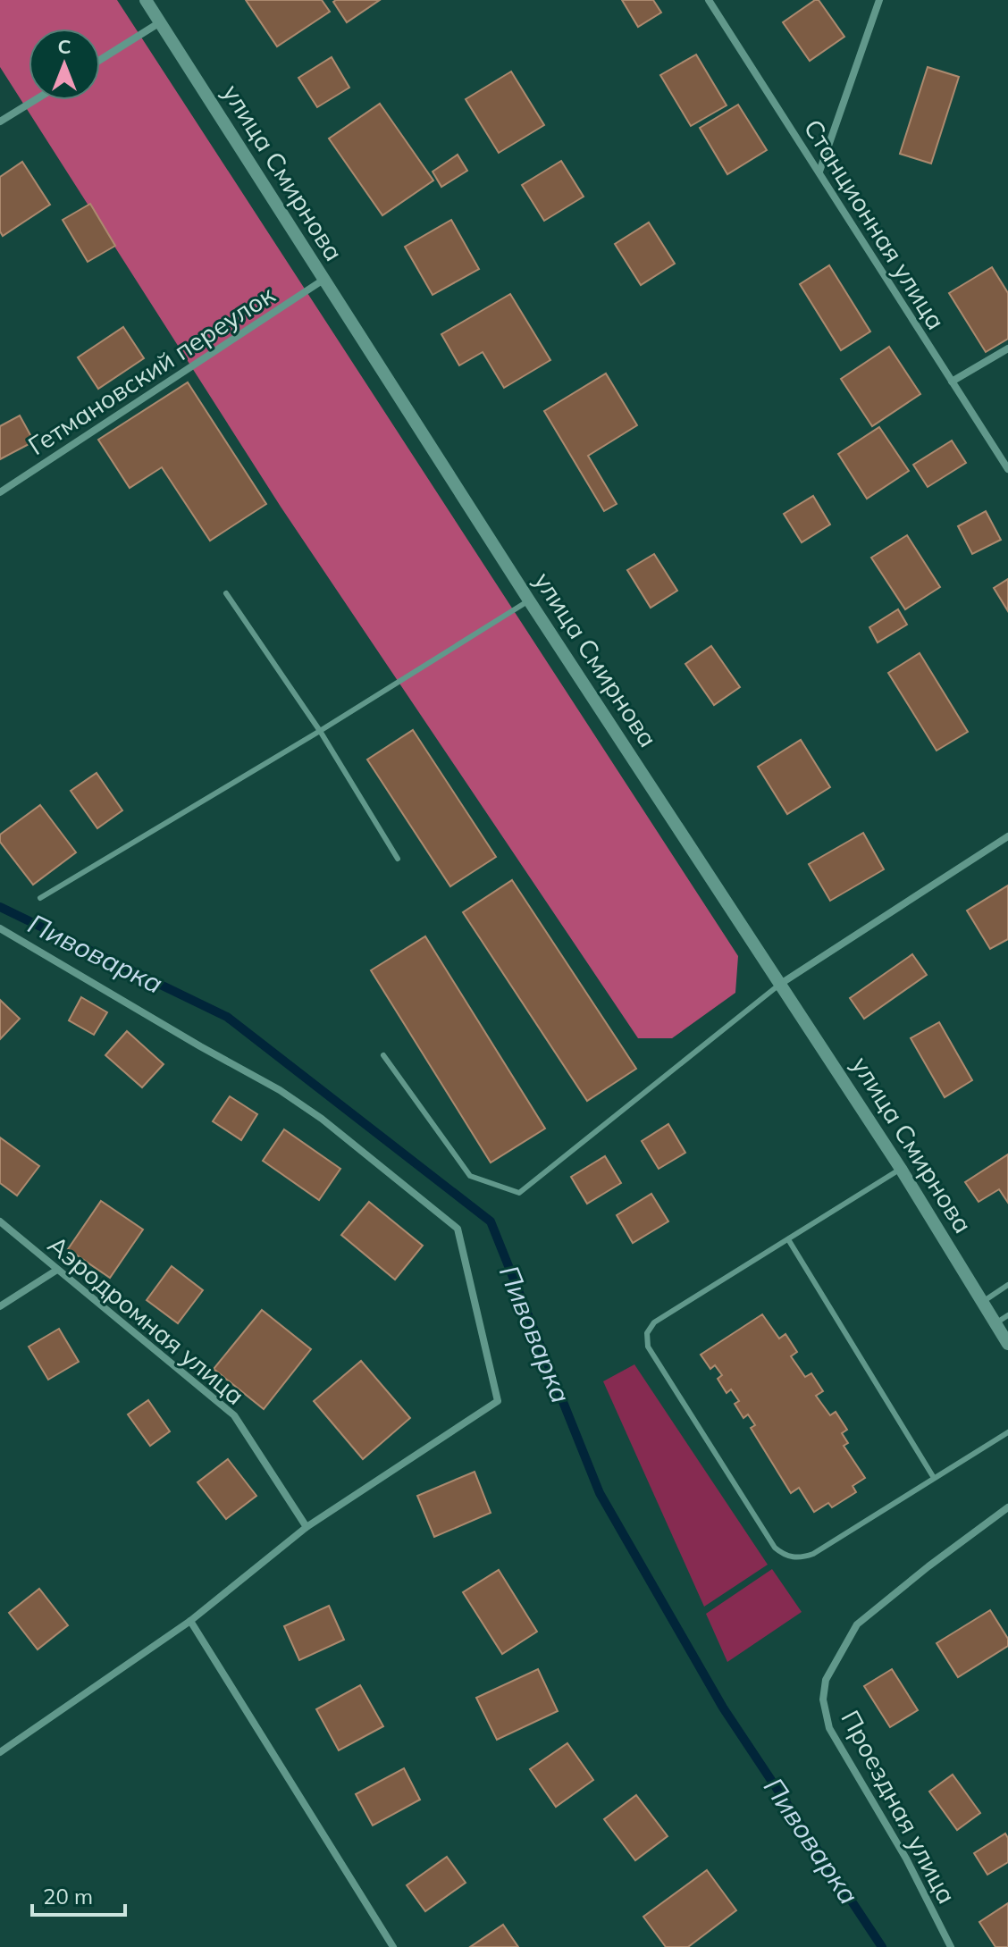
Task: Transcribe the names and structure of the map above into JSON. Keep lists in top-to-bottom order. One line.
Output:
{"streets":{"street":["улица Смирнова","Станционная улица","Гетмановский переулок","Аэродромная улица","Проездная улица"]},"crossings":[["улица Смирнова","Гетмановский переулок"]],"water":["Пивоварка"],"scale_bar":"20 m","north":"top"}
